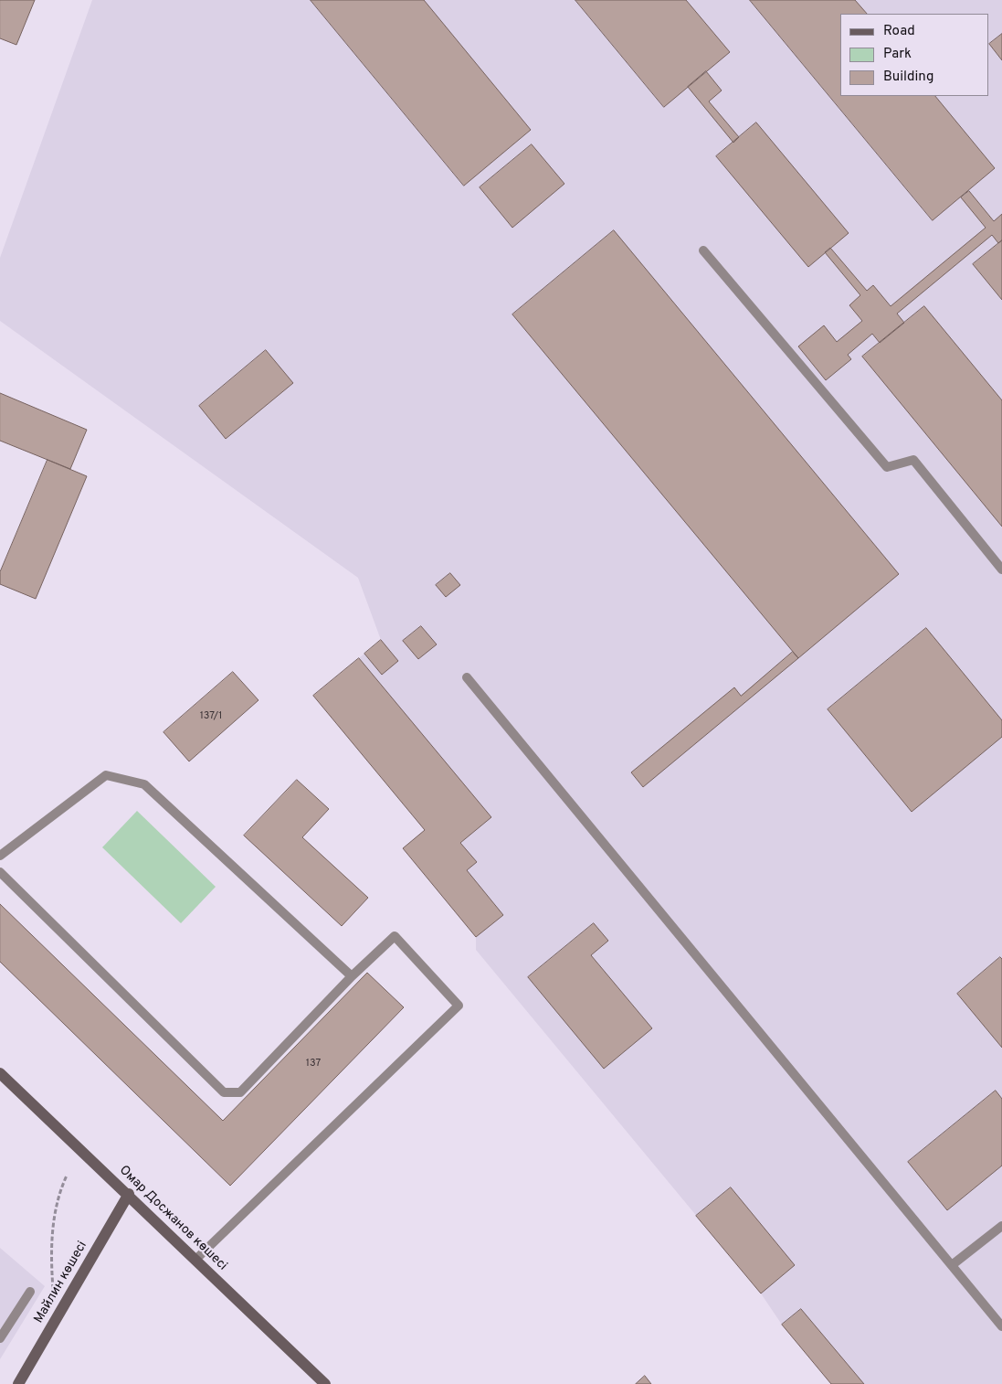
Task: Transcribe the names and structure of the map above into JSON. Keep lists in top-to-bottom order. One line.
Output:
{"streets":{"main road":["Омар Досжанов көшесі","Майлин көшесі"]},"crossings":[["Омар Досжанов көшесі","Майлин көшесі"]],"house_numbers":["137/1","137"],"legend":["Road","Park","Building"]}
